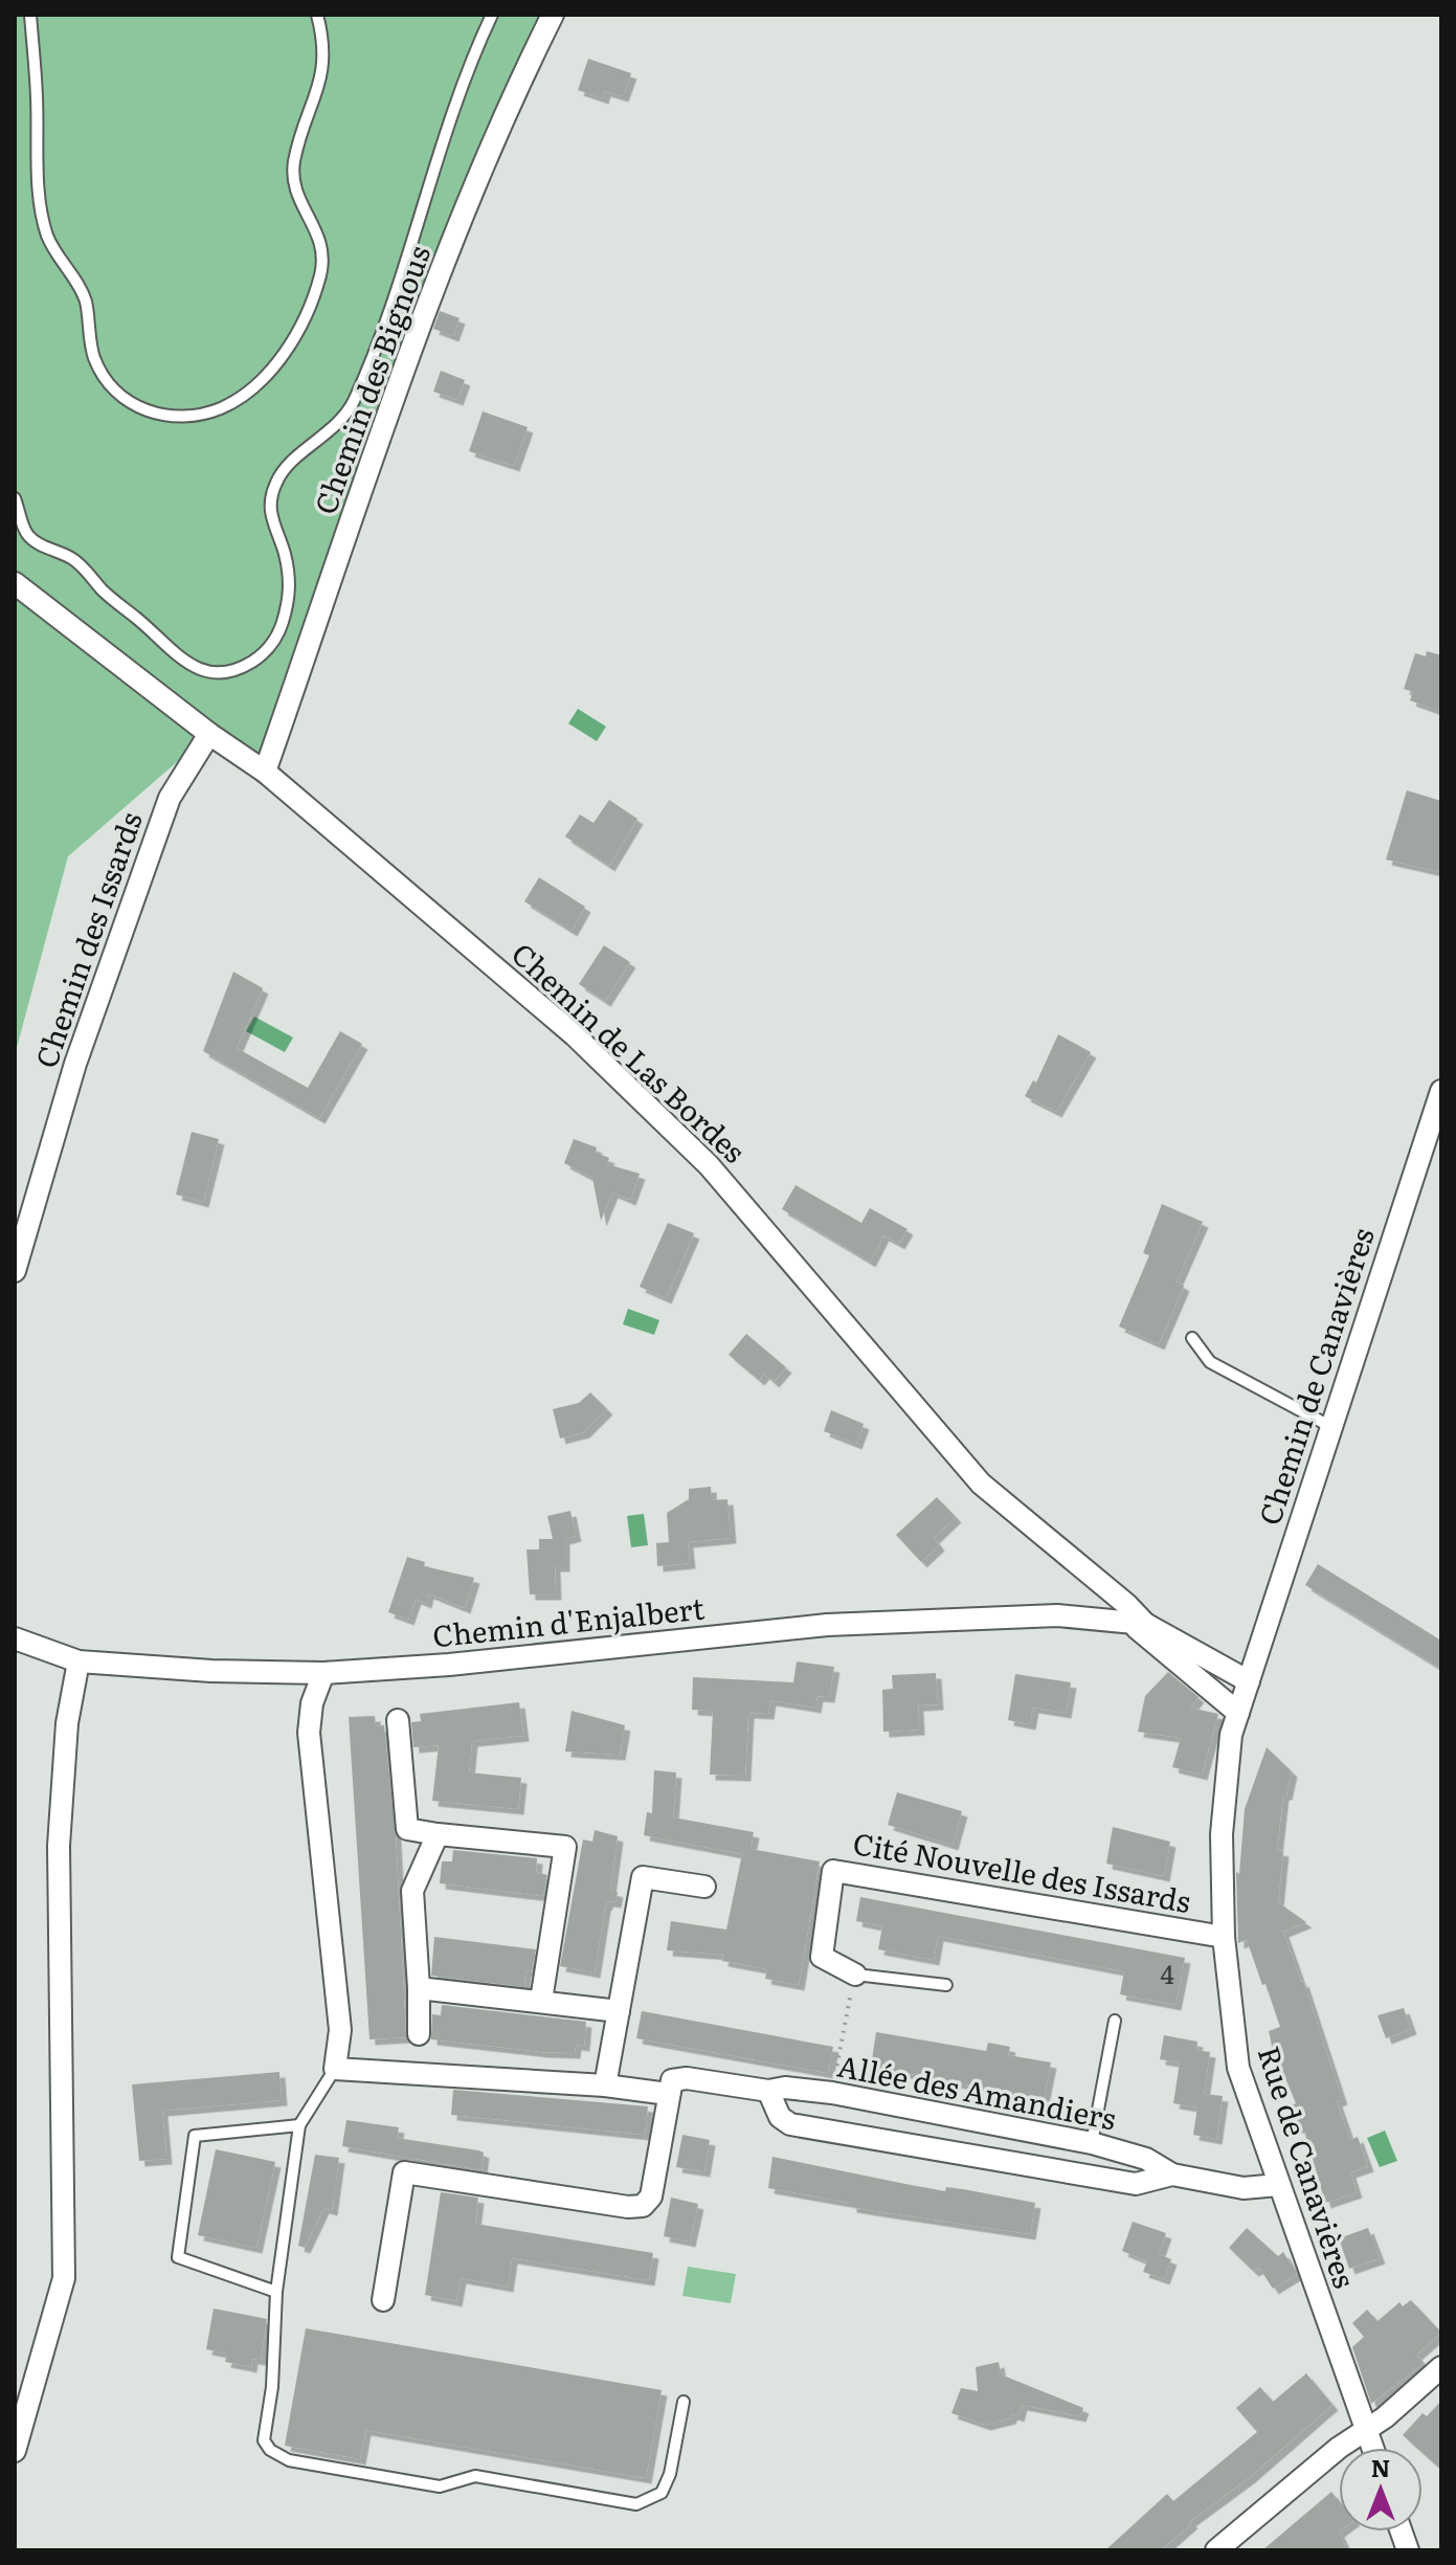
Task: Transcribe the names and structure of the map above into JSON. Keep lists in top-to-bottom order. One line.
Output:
{"streets":{"street":["Chemin des Bignous","Chemin des Issards","Chemin de Las Bordes","Chemin de Canavières","Chemin d'Enjalbert","Cité Nouvelle des Issards","Allée des Amandiers","Rue de Canavières"]},"crossings":[["Chemin des Bignous","Chemin de Las Bordes"],["Chemin des Issards","Chemin de Las Bordes"],["Chemin de Las Bordes","Chemin d'Enjalbert"],["Chemin de Canavières","Chemin d'Enjalbert"],["Chemin de Canavières","Rue de Canavières"],["Chemin d'Enjalbert","Rue de Canavières"],["Cité Nouvelle des Issards","Rue de Canavières"],["Allée des Amandiers","Rue de Canavières"]],"house_numbers":["4"],"north":"top"}
